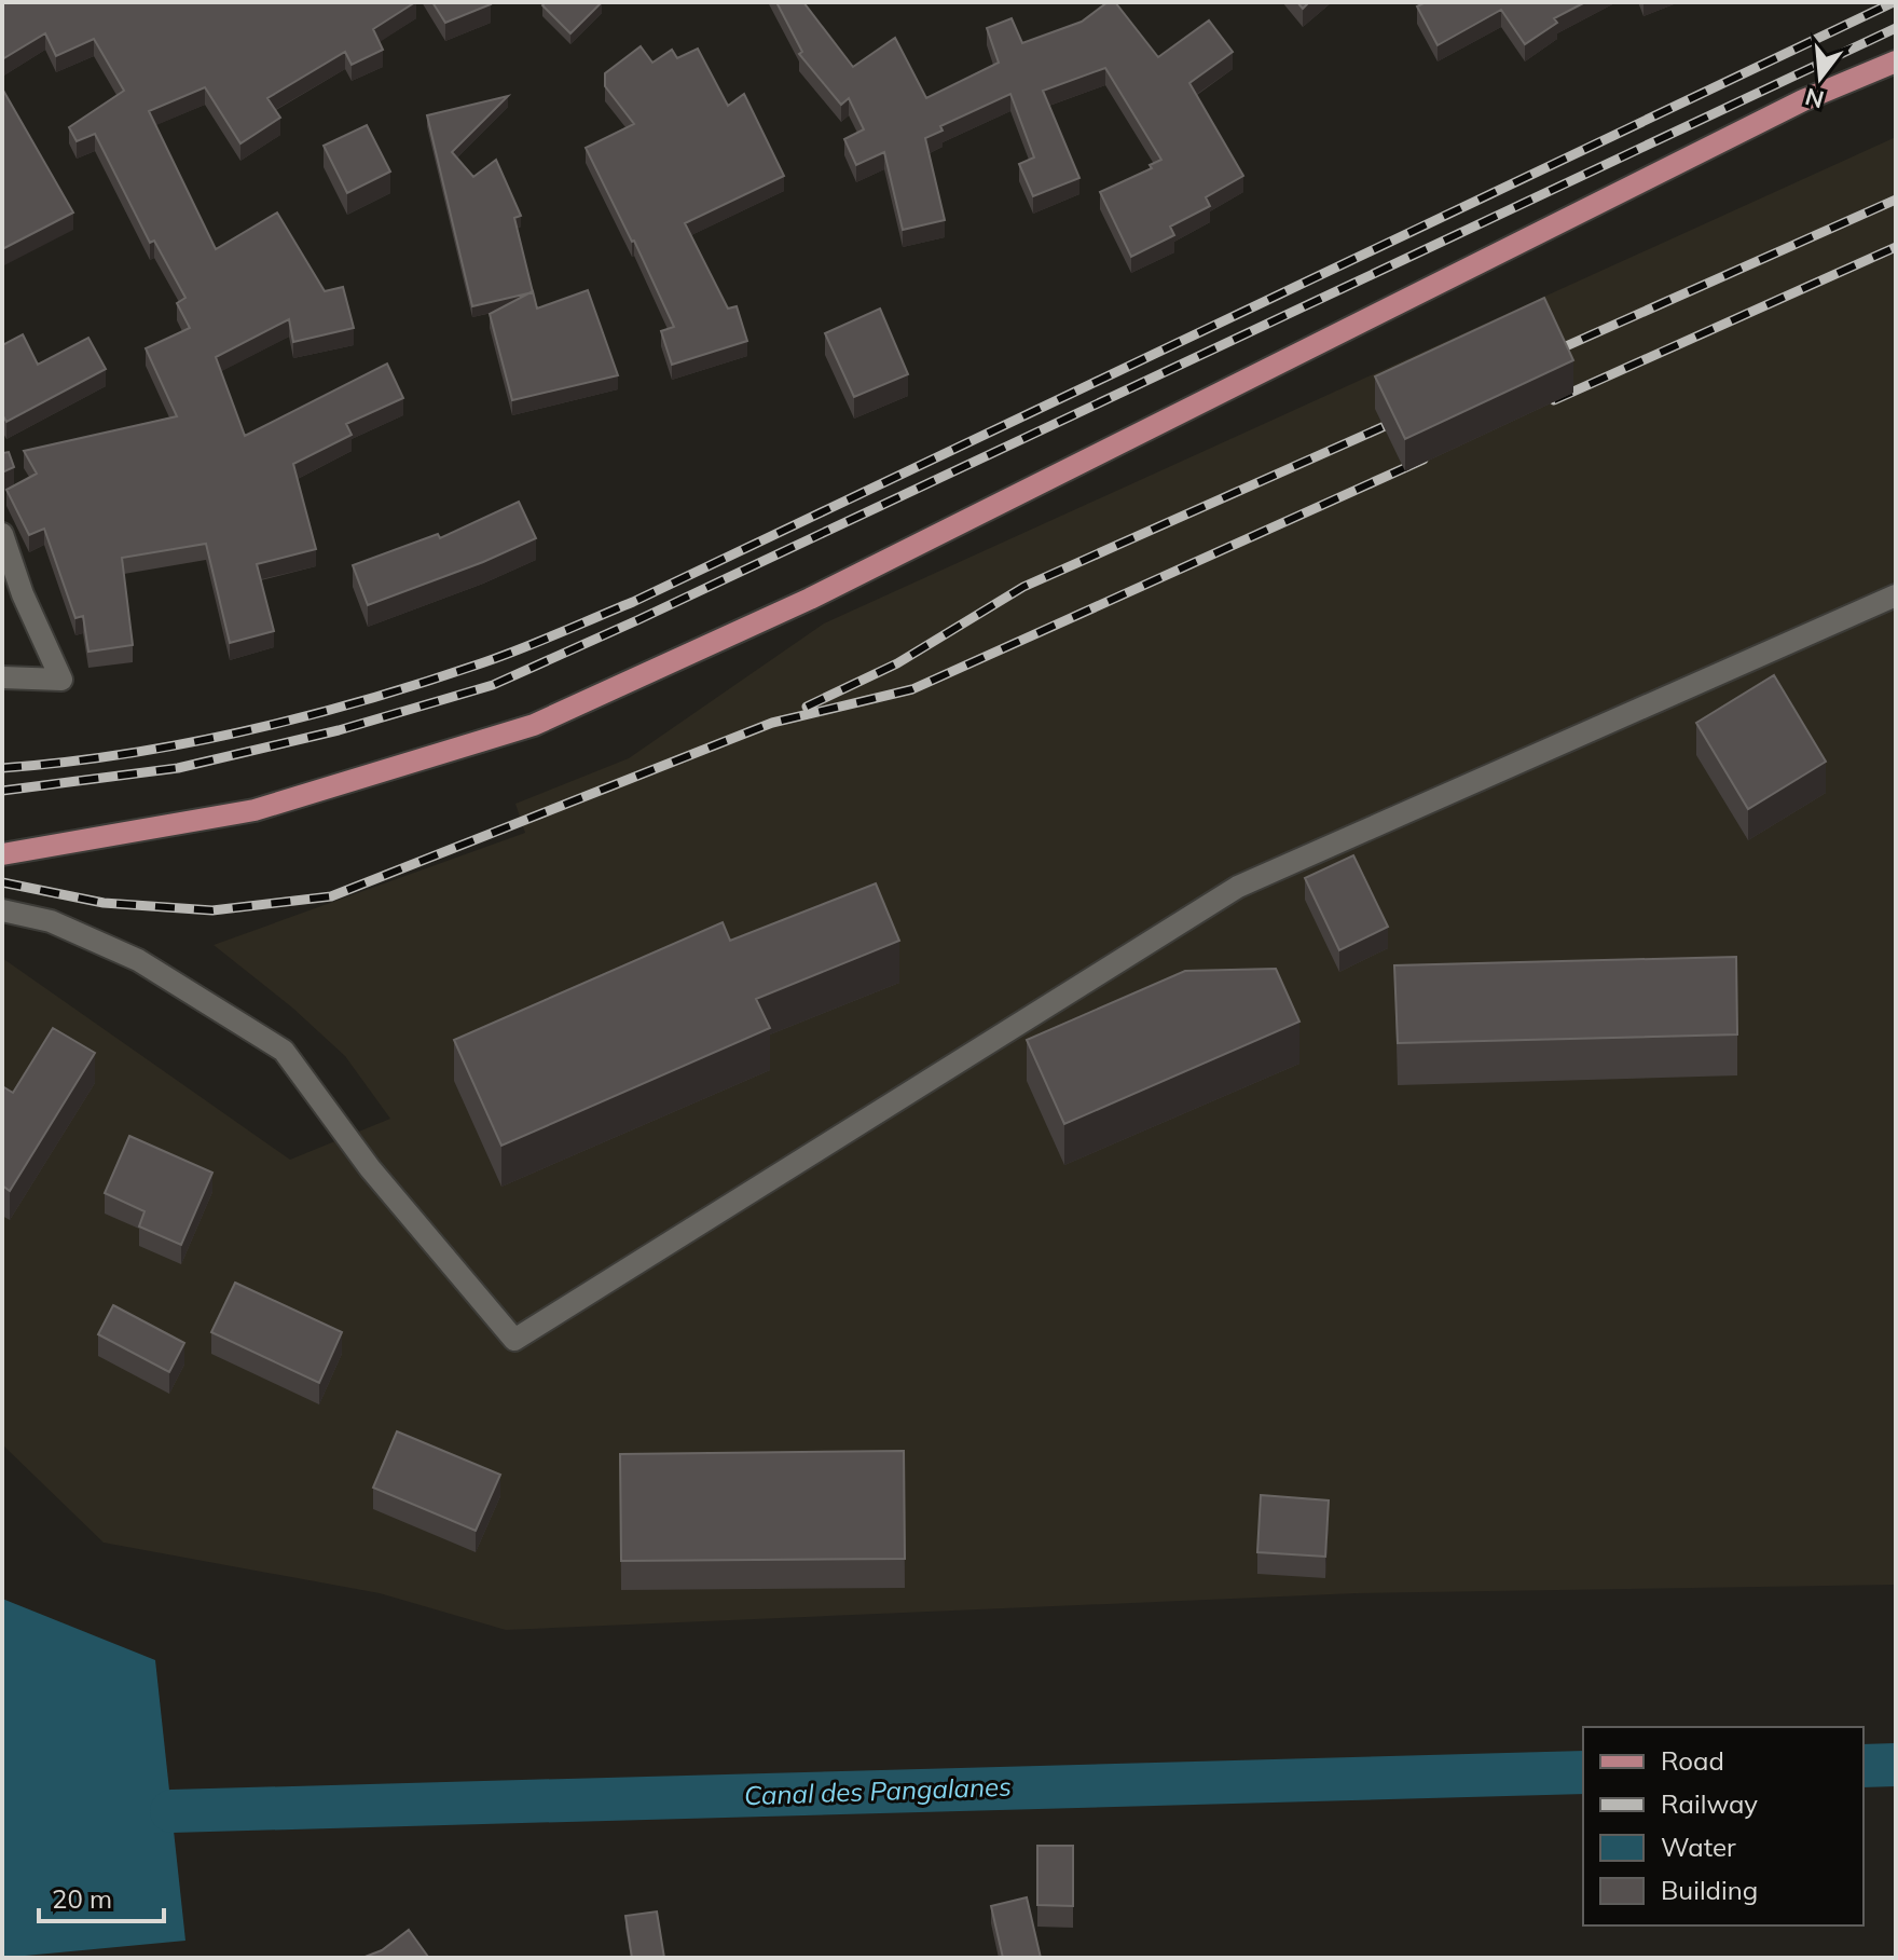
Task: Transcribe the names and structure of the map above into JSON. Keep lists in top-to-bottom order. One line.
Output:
{"water":["Canal des Pangalanes"],"legend":["Road","Railway","Water","Building"],"scale_bar":"20 m","north":"bottom"}
